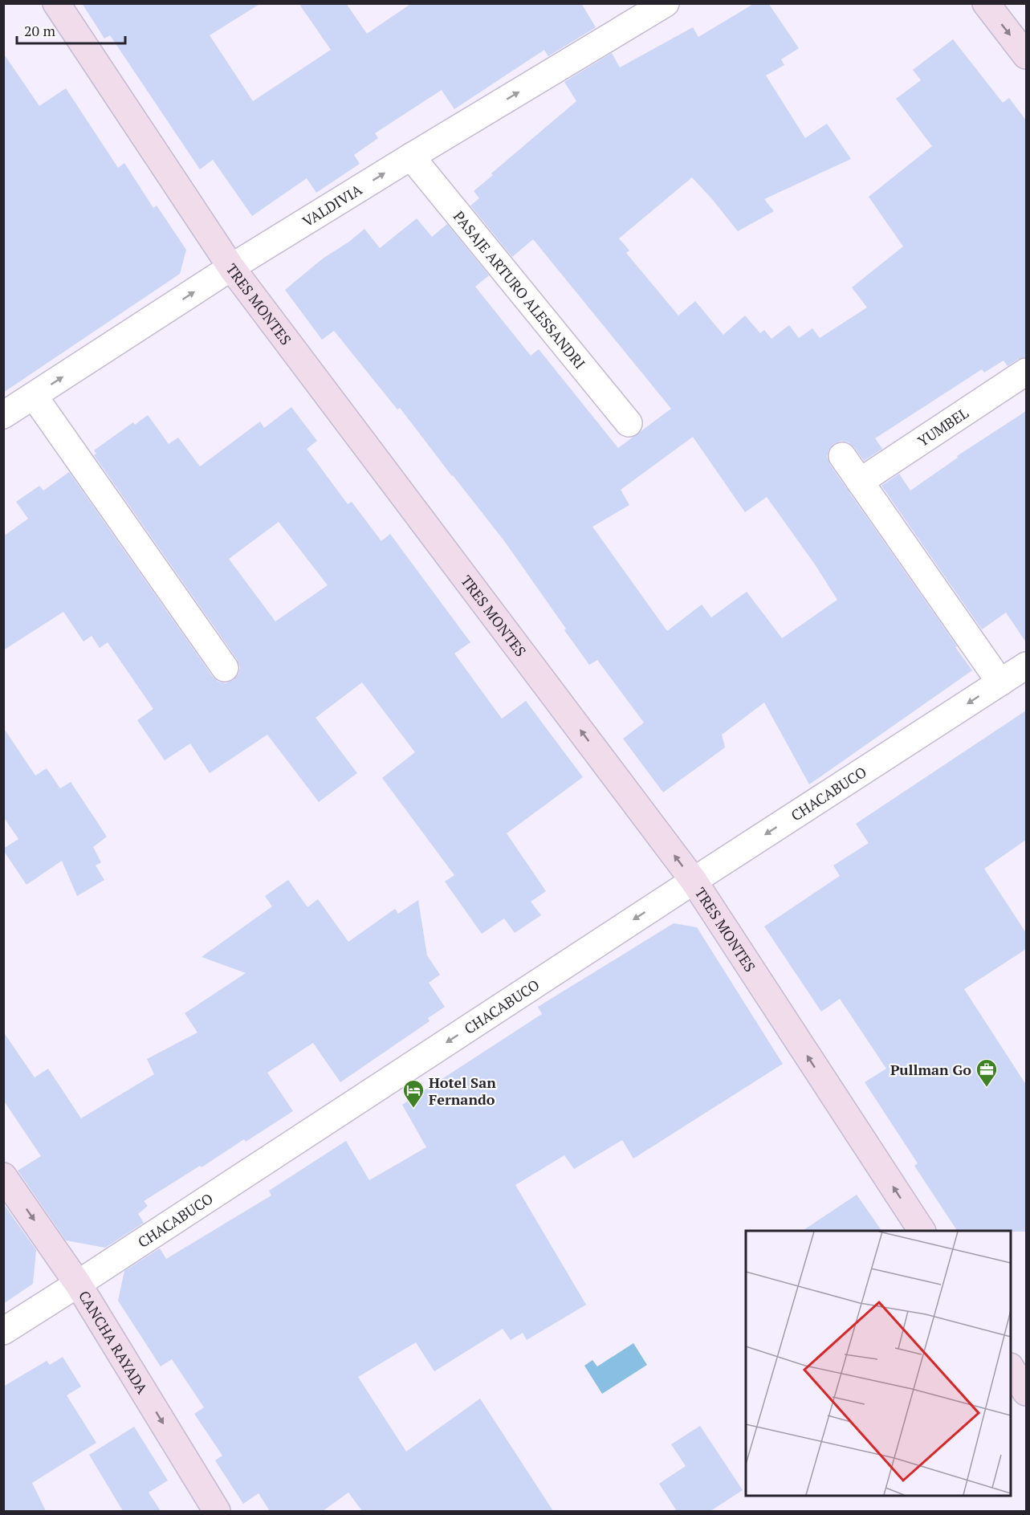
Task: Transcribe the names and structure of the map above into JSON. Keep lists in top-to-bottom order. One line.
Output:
{"streets":{"street":["VALDIVIA","PASAJE ARTURO ALESSANDRI","TRES MONTES","YUMBEL","CHACABUCO","CANCHA RAYADA"]},"crossings":[["VALDIVIA","PASAJE ARTURO ALESSANDRI"],["VALDIVIA","TRES MONTES"],["TRES MONTES","CHACABUCO"],["CHACABUCO","CANCHA RAYADA"]],"one_way":["VALDIVIA","TRES MONTES","CHACABUCO","CANCHA RAYADA"],"places":{"office":["Pullman Go"],"hotel":["Hotel San Fernando"]},"scale_bar":"20 m"}
